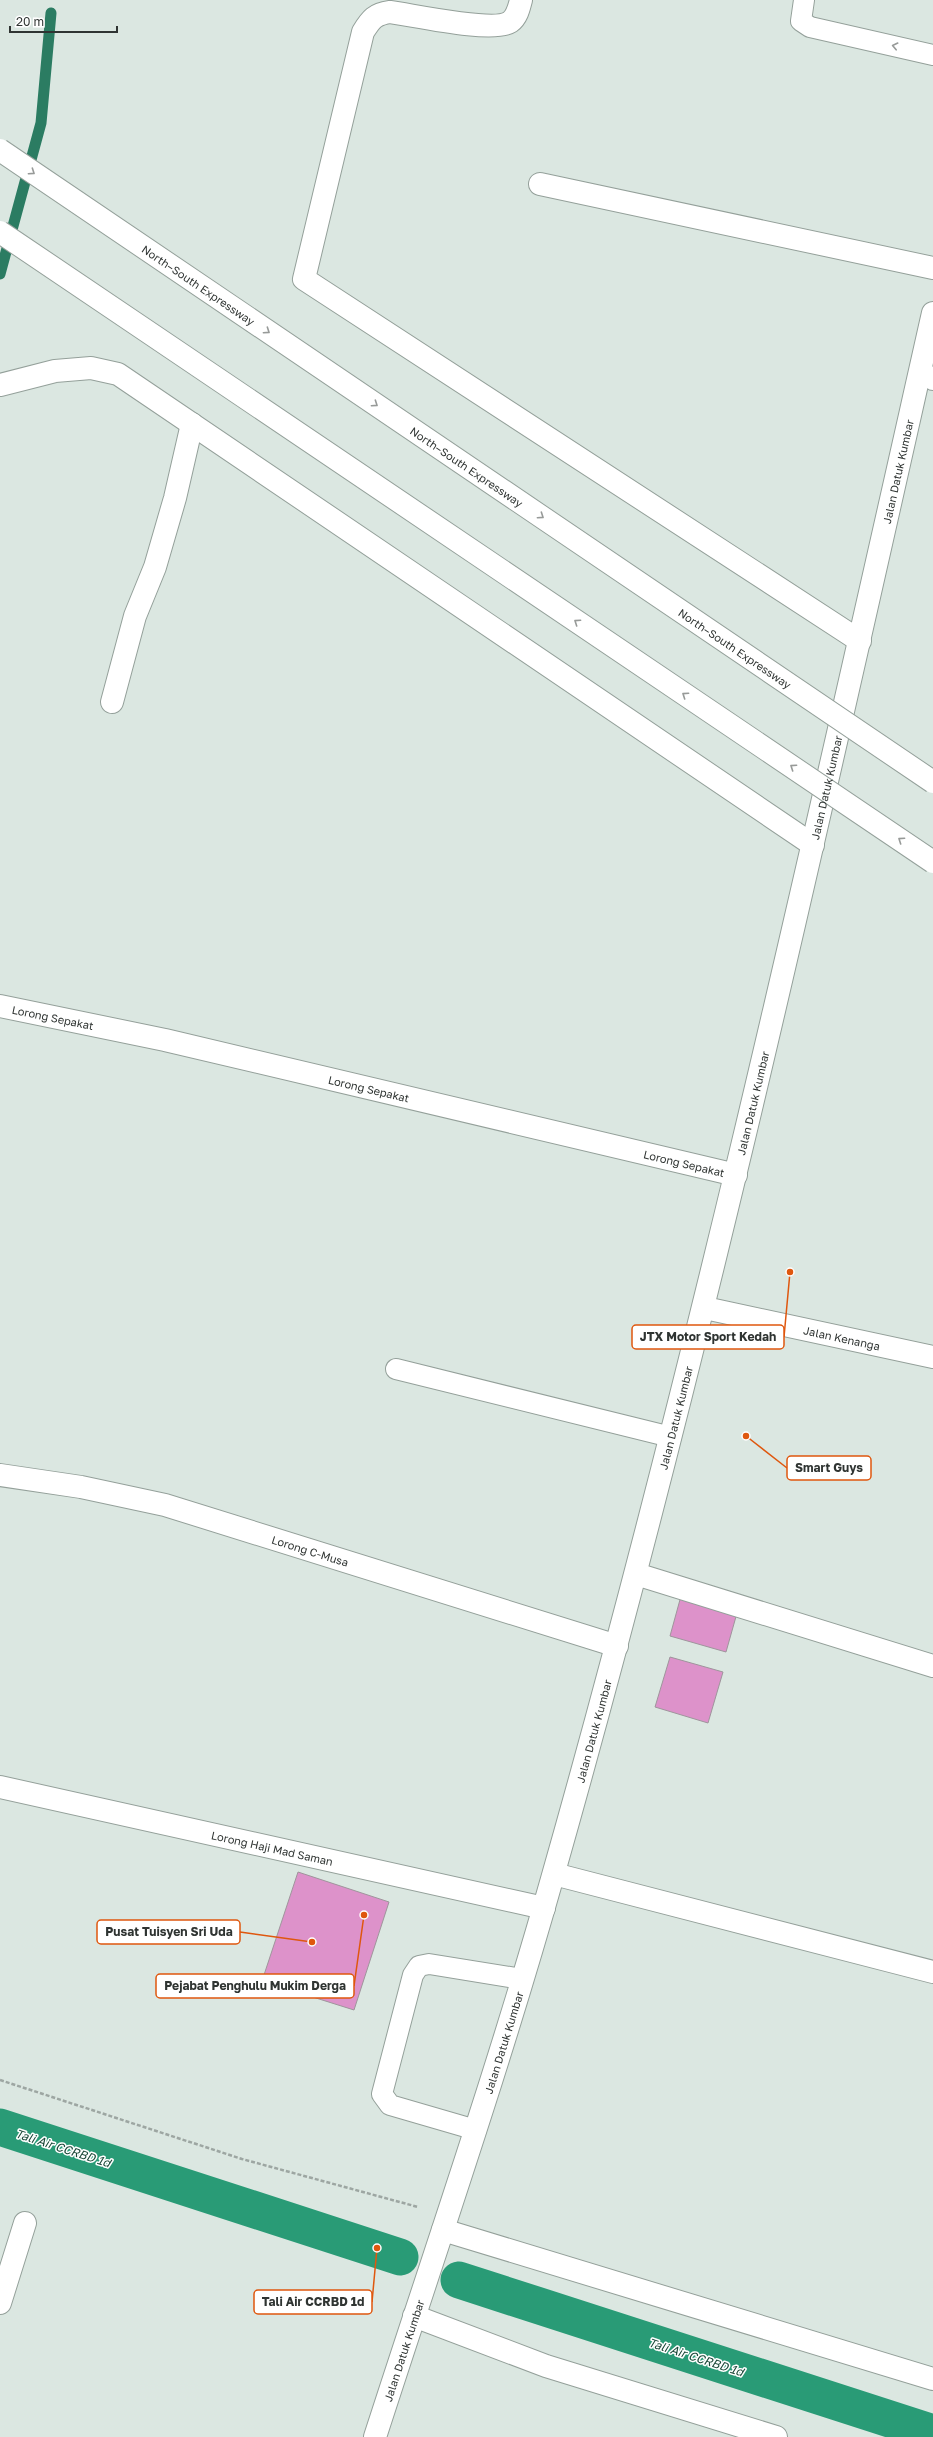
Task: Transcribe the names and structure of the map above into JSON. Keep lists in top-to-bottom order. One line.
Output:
{"streets":{"main road":["North–South Expressway","Jalan Datuk Kumbar","Lorong Sepakat","Jalan Kenanga","Lorong C-Musa","Lorong Haji Mad Saman"]},"crossings":[["Jalan Datuk Kumbar","Lorong Sepakat"],["Jalan Datuk Kumbar","Jalan Kenanga"],["Jalan Datuk Kumbar","Lorong C-Musa"],["Jalan Datuk Kumbar","Lorong Haji Mad Saman"]],"water":["Tali Air CCRBD 1d"],"places":["JTX Motor Sport Kedah","Smart Guys","Pejabat Penghulu Mukim Derga","Pusat Tuisyen Sri Uda","Tali Air CCRBD 1d"],"scale_bar":"20 m"}
